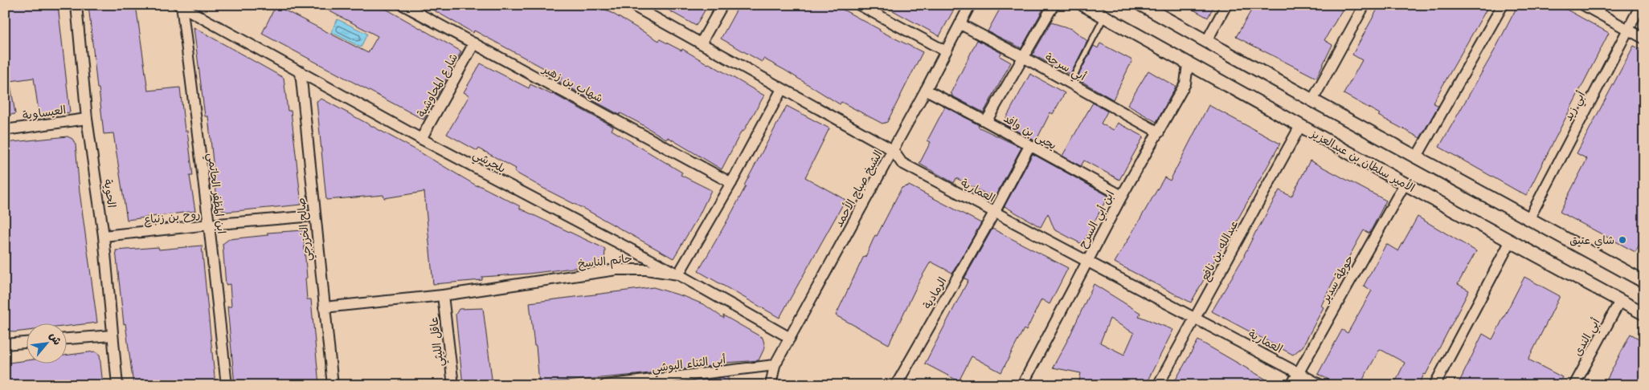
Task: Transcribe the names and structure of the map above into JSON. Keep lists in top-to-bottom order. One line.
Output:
{"streets":{"street":["أبي سرحة","شهاب بن زهير","شارع المحاوشية","أبي زيد","العيساوية","يحيى بن وافد","الأمير سلطان بن عبدالعزيز","بلجرشي","الشيخ صباح الأحمد","العمارية","الحوية","ابن المظفر الحاتمي","روح بن زنباع","ابن أبي السرح","صالح الخزرجي","عبدالله بن نافع","حاتم الناسخ","حوطة سدير","الرمادية","أبي الندى","عاقل الليثي","أبي الثناء البوشي"]},"crossings":[["أبي سرحة","الشيخ صباح الأحمد"],["أبي سرحة","ابن أبي السرح"],["شهاب بن زهير","شارع المحاوشية"],["شارع المحاوشية","بلجرشي"],["العيساوية","الحوية"],["يحيى بن وافد","الشيخ صباح الأحمد"],["يحيى بن وافد","ابن أبي السرح"],["يحيى بن وافد","الرمادية"],["الأمير سلطان بن عبدالعزيز","ابن أبي السرح"],["الأمير سلطان بن عبدالعزيز","عبدالله بن نافع"],["الأمير سلطان بن عبدالعزيز","حوطة سدير"],["الأمير سلطان بن عبدالعزيز","أبي الندى"],["بلجرشي","الشيخ صباح الأحمد"],["بلجرشي","ابن المظفر الحاتمي"],["بلجرشي","صالح الخزرجي"],["بلجرشي","حاتم الناسخ"],["الشيخ صباح الأحمد","العمارية"],["الشيخ صباح الأحمد","أبي الثناء البوشي"],["العمارية","ابن أبي السرح"],["العمارية","عبدالله بن نافع"],["العمارية","حوطة سدير"],["العمارية","الرمادية"],["الحوية","روح بن زنباع"],["ابن المظفر الحاتمي","روح بن زنباع"],["روح بن زنباع","صالح الخزرجي"],["صالح الخزرجي","حاتم الناسخ"],["حاتم الناسخ","عاقل الليثي"]],"places":["شاي عتيق"],"north":"top right"}
